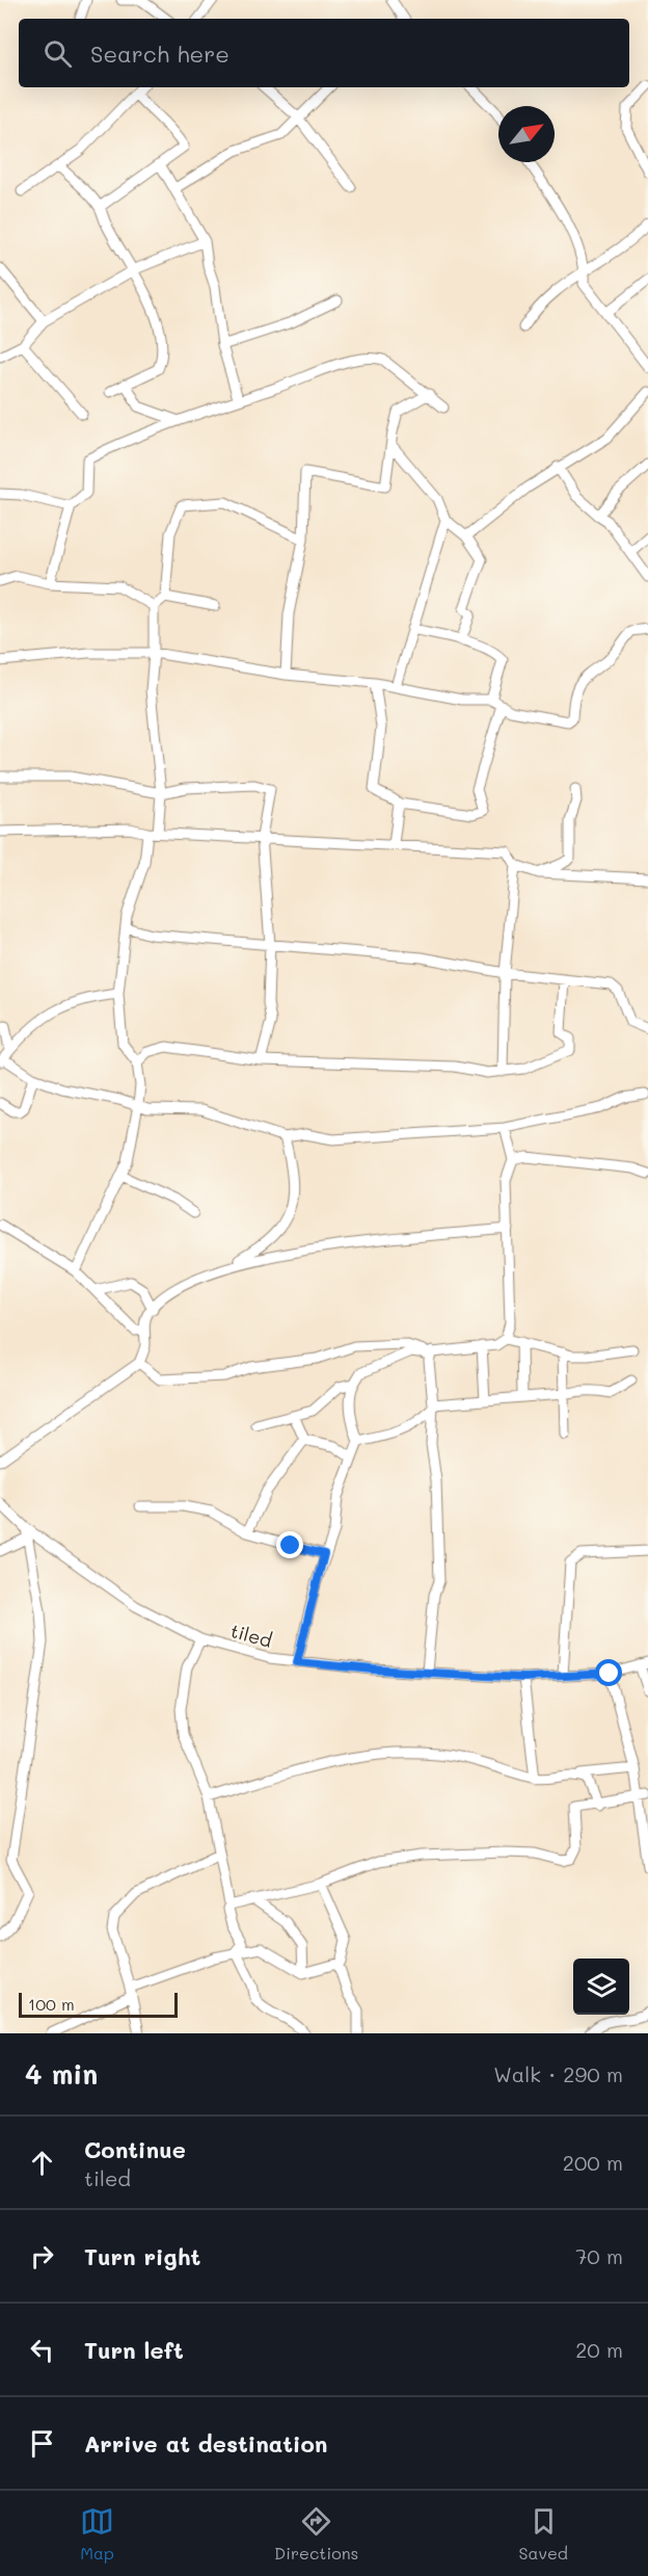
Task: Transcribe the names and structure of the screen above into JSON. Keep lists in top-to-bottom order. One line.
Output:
{"streets":{"street":["tiled"]},"scale_bar":"100 m","north":"top right","page":{"search":"Search here","scale":"100 m","heading":["4 min","Walk · 290 m"],"list":[["Continue","tiled","200 m"],["Turn right","70 m"],["Turn left","20 m"],"Arrive at destination"],"nav":["Map","Directions","Saved"]}}
